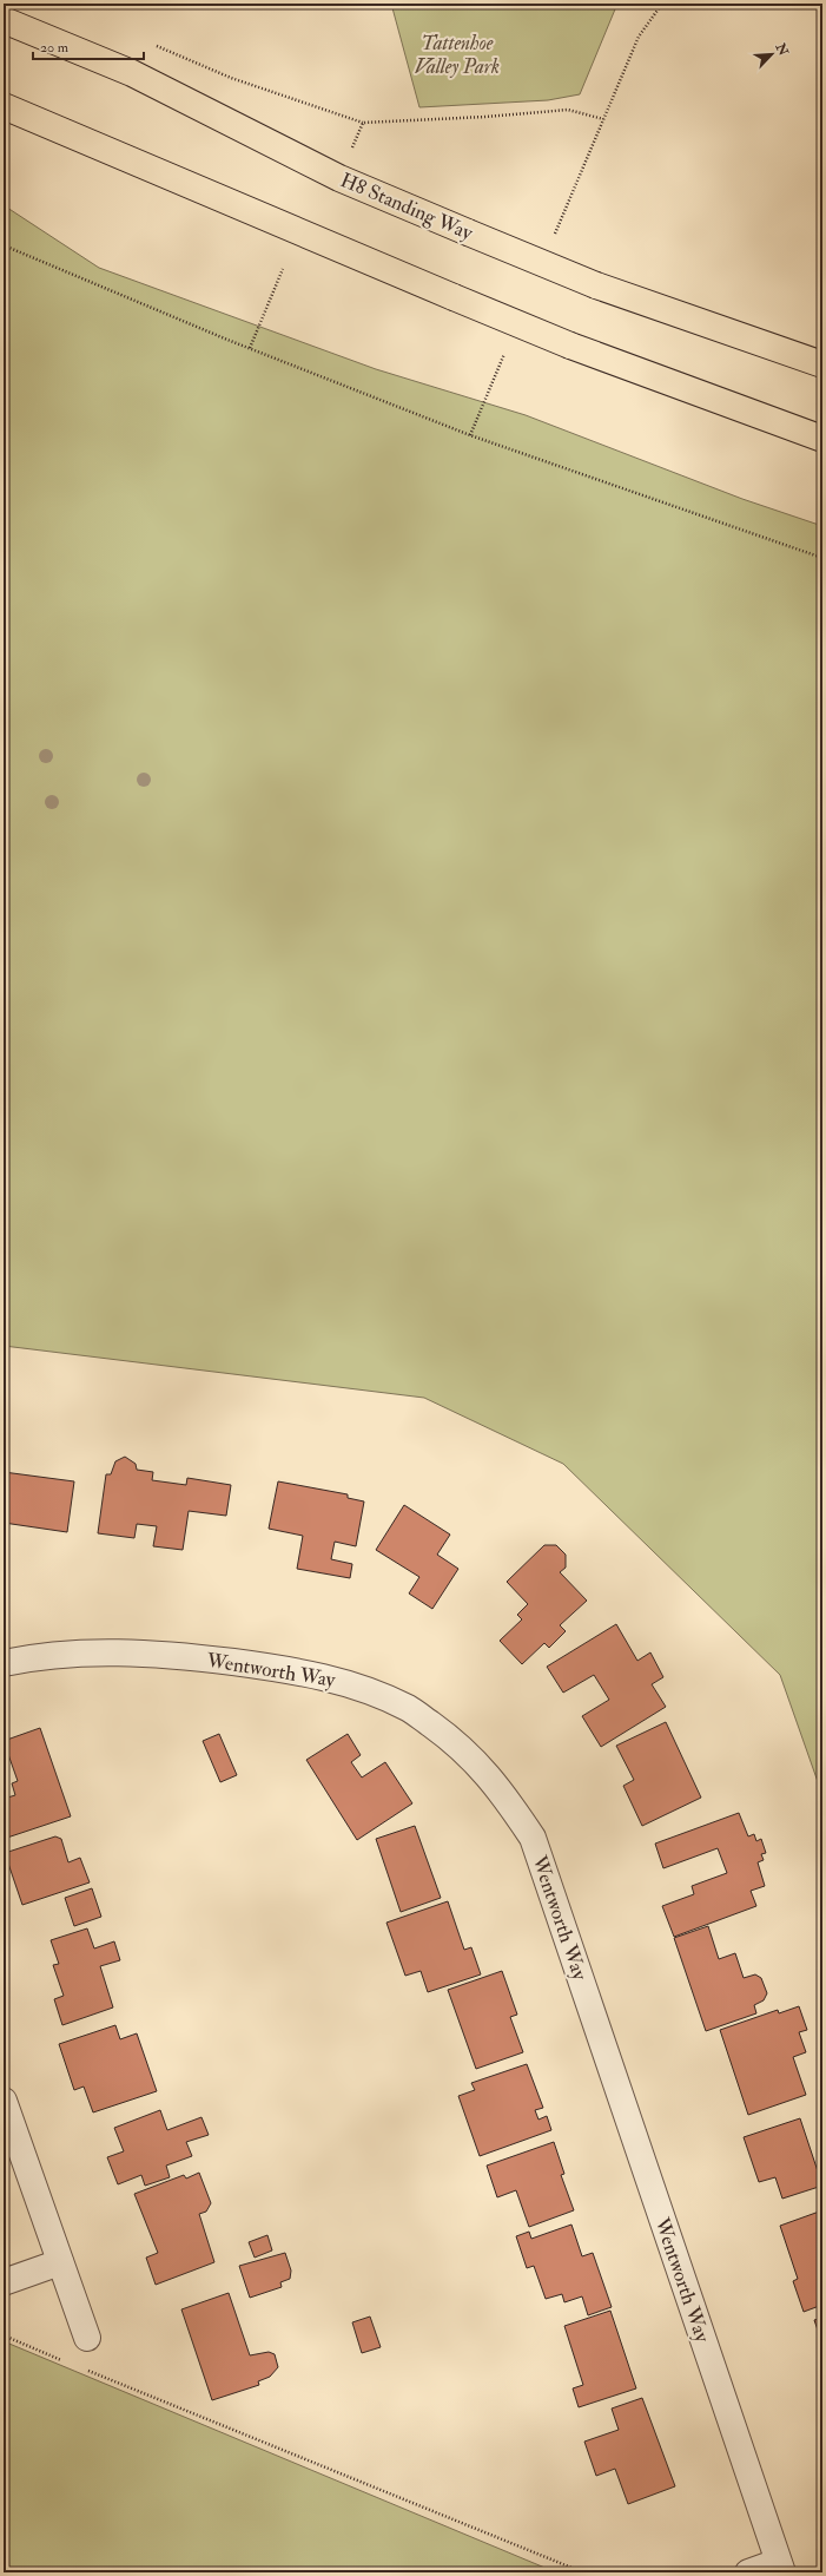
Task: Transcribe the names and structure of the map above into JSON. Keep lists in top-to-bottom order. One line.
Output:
{"streets":{"highway":["H8 Standing Way"],"street":["Wentworth Way"]},"parks":["Tattenhoe Valley Park"],"scale_bar":"20 m","north":"top right"}
